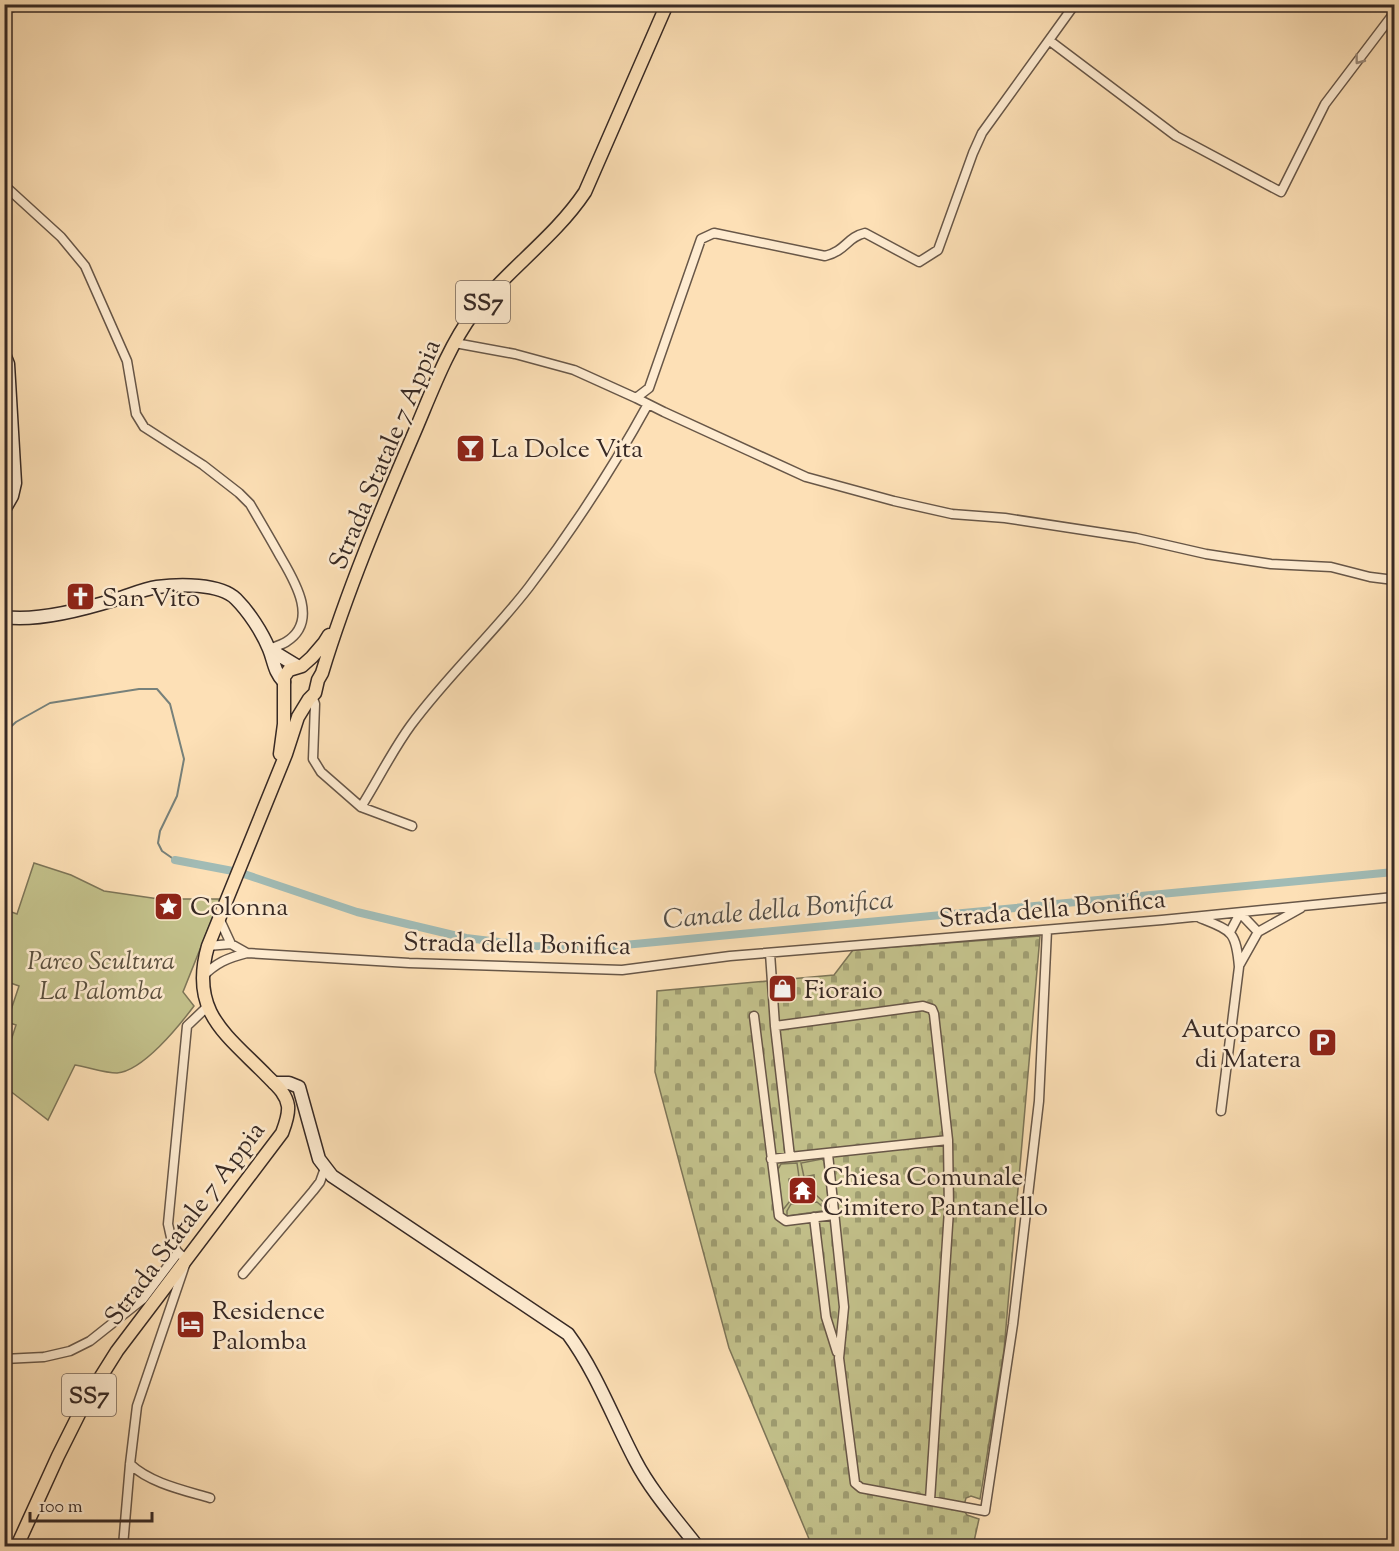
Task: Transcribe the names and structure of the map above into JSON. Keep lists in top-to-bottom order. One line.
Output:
{"streets":{"main road":["SS7","Strada Statale 7 Appia"],"street":["Strada della Bonifica"]},"water":["Canale della Bonifica"],"parks":["Parco Scultura La Palomba"],"places":{"bar":["La Dolce Vita"],"church":["San Vito"],"place":["Colonna"],"shop":["Fioraio"],"parking":["Autoparco di Matera"],"temple":["Chiesa Comunale Cimitero Pantanello"],"hotel":["Residence Palomba"]},"scale_bar":"100 m"}
